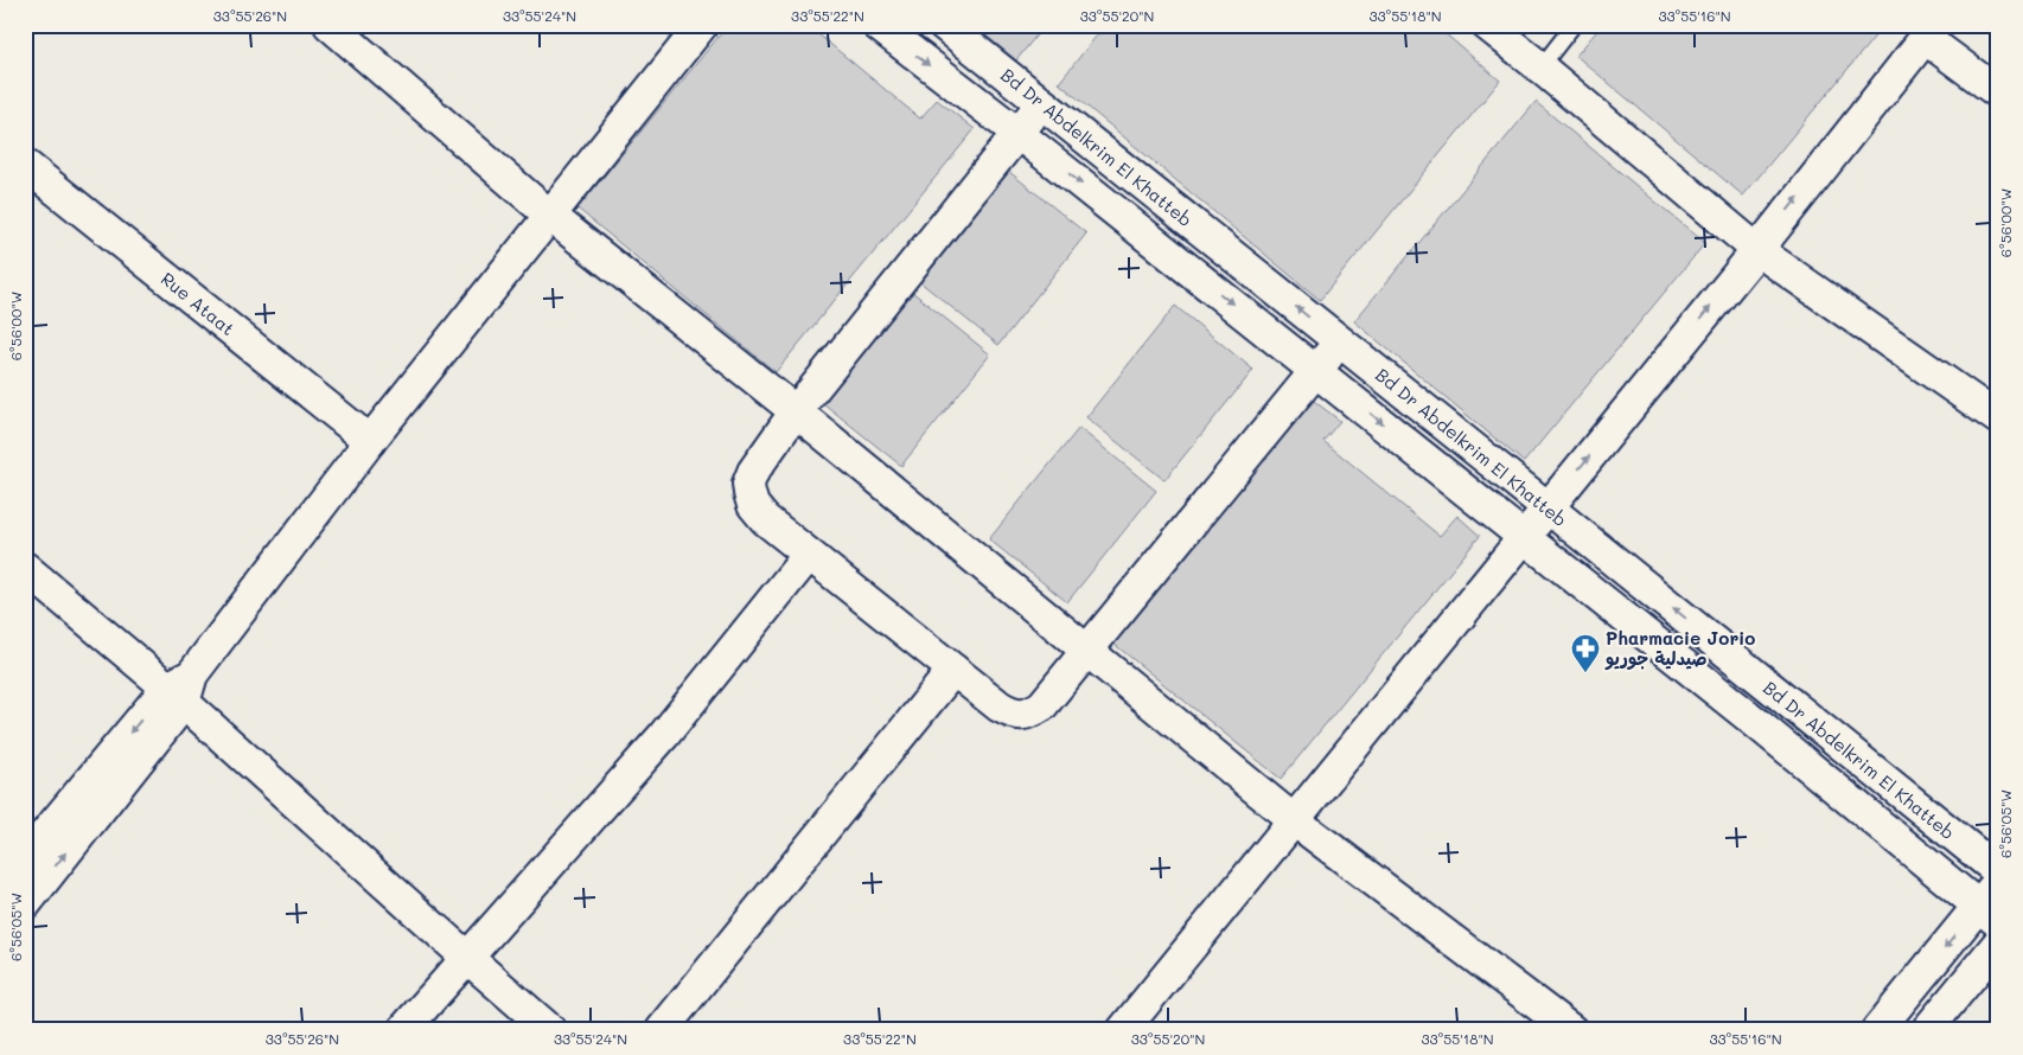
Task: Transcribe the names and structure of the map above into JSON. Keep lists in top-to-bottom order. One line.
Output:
{"streets":{"street":["Bd Dr Abdelkrim El Khatteb","Rue Ataat"]},"places":{"pharmacy":["Pharmacie Jorio صيدلية جوريو"]},"coordinates":["33°55'26\"N","33°55'24\"N","33°55'22\"N","33°55'20\"N","33°55'18\"N","33°55'16\"N","6°56'00\"W","6°56'05\"W"]}
